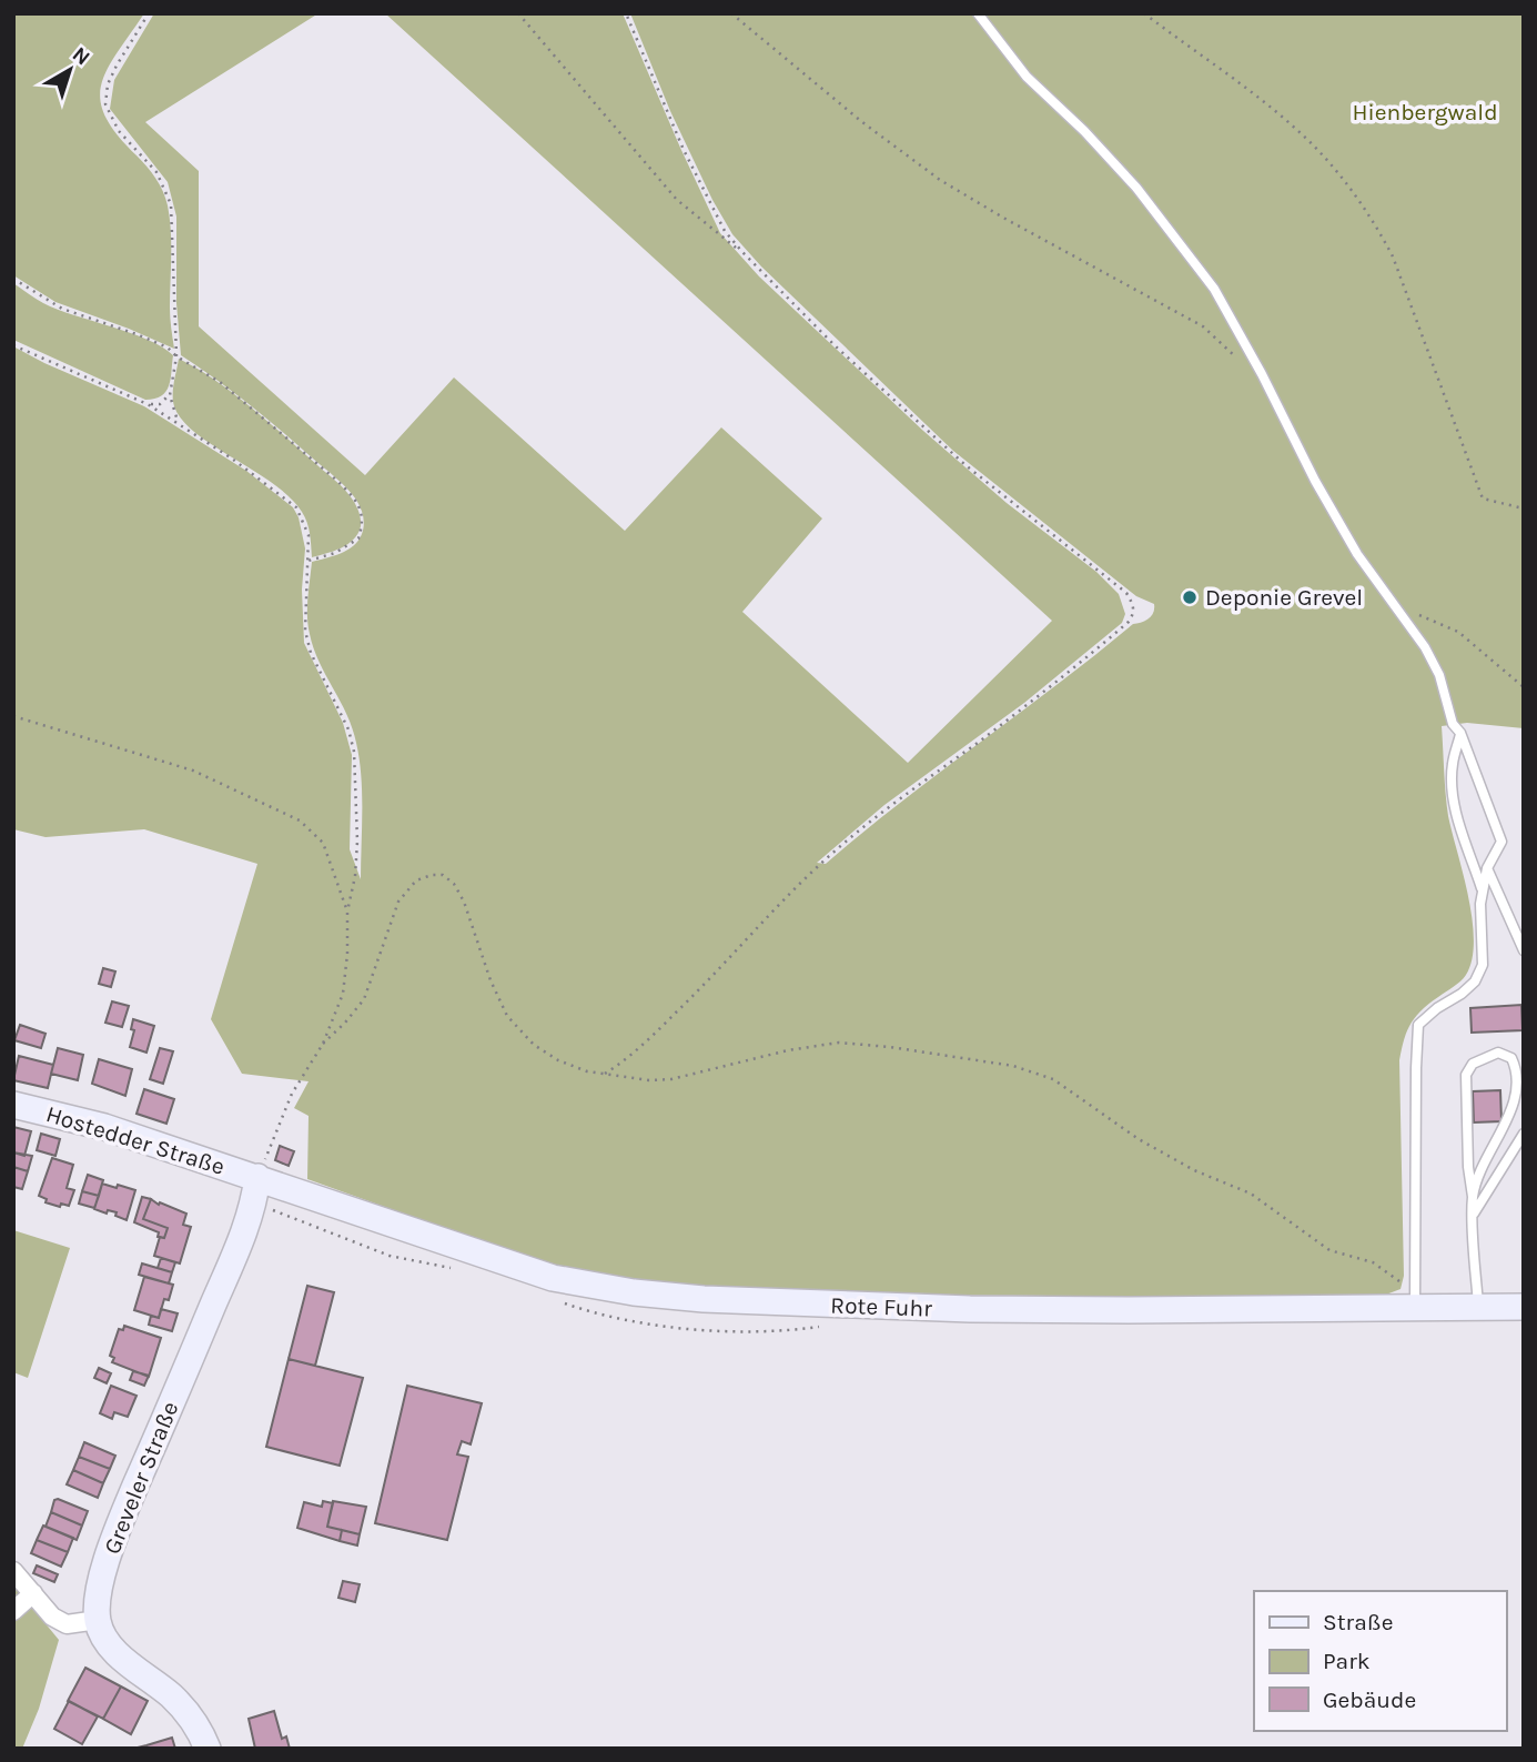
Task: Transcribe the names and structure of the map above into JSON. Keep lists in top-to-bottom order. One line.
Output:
{"streets":{"main road":["Hostedder Straße","Rote Fuhr","Greveler Straße"]},"crossings":[["Hostedder Straße","Rote Fuhr"],["Hostedder Straße","Greveler Straße"],["Rote Fuhr","Greveler Straße"]],"parks":["Hienbergwald"],"places":["Deponie Grevel"],"legend":["Straße","Park","Gebäude"],"north":"top right"}
